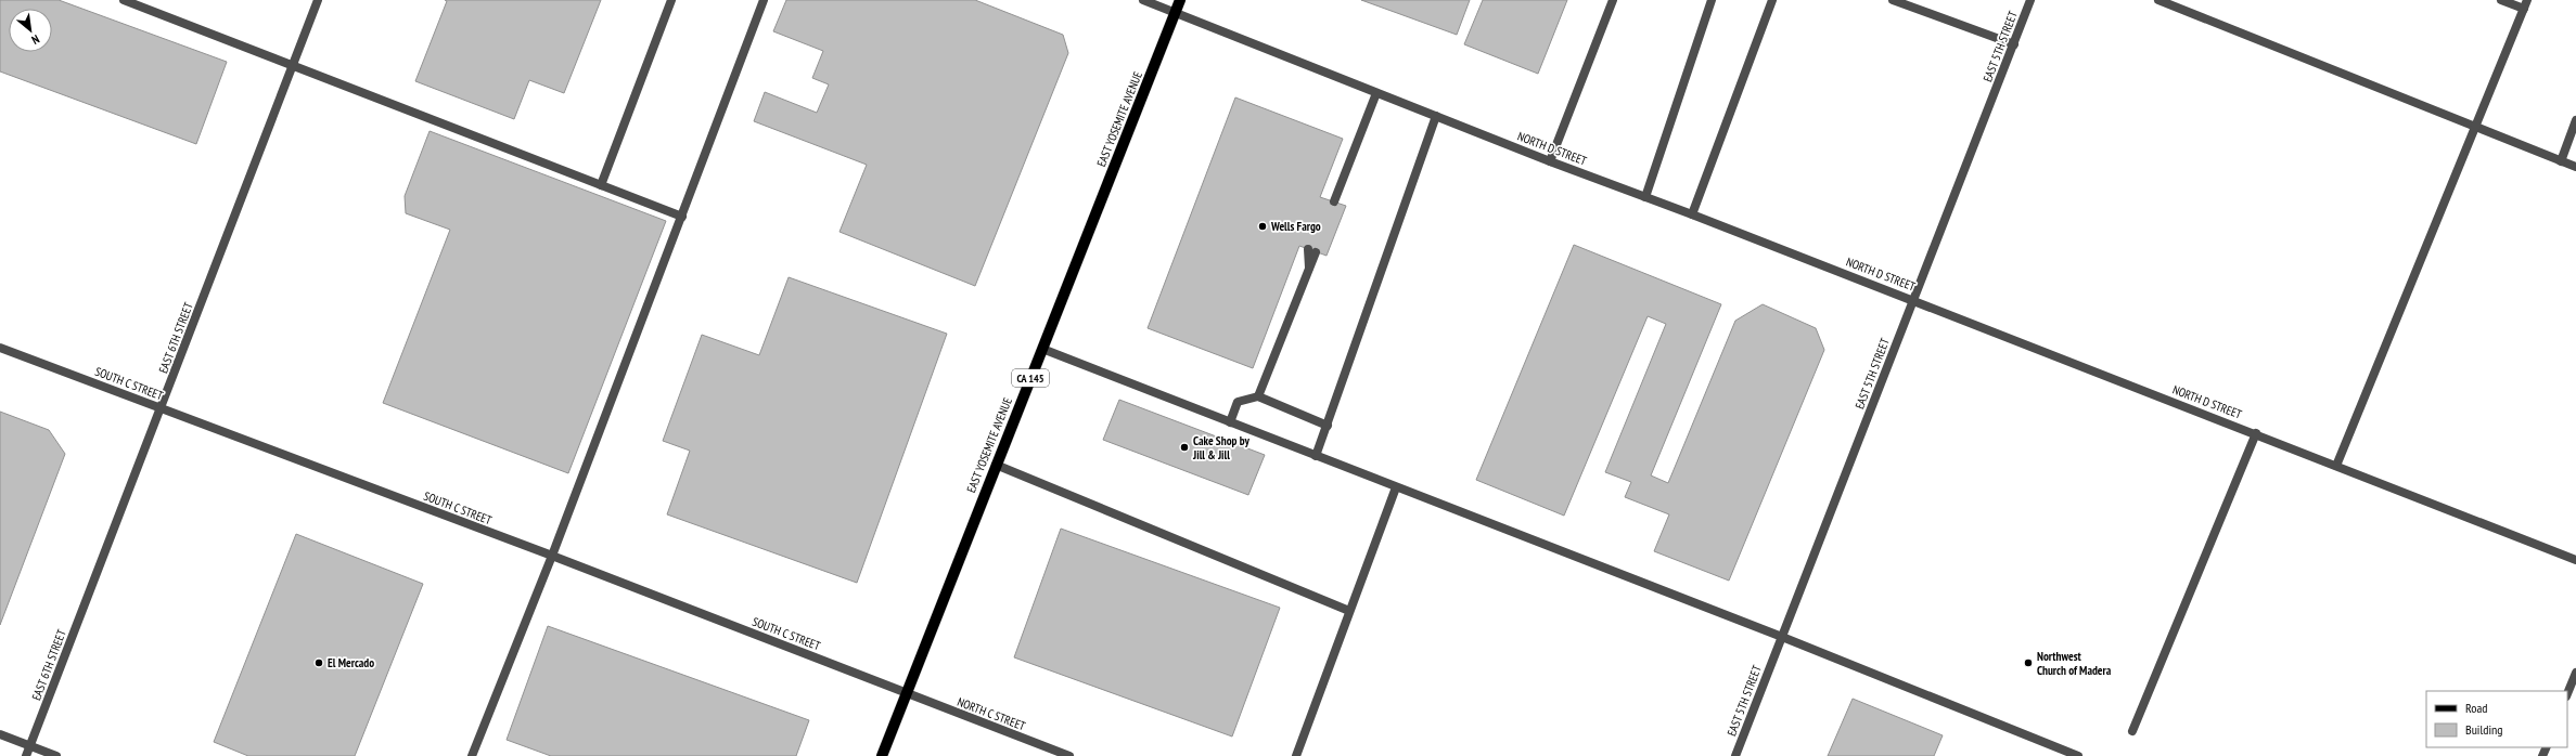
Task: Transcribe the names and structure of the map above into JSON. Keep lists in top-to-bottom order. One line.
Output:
{"streets":{"main road":["EAST YOSEMITE AVENUE","CA 145"],"street":["EAST 5TH STREET","NORTH D STREET","EAST 6TH STREET","SOUTH C STREET","NORTH C STREET"]},"crossings":[["EAST 5TH STREET","NORTH D STREET"],["EAST YOSEMITE AVENUE","NORTH D STREET"],["EAST YOSEMITE AVENUE","SOUTH C STREET"],["EAST YOSEMITE AVENUE","NORTH C STREET"],["EAST 6TH STREET","SOUTH C STREET"],["SOUTH C STREET","NORTH C STREET"]],"places":["Wells Fargo","Cake Shop by Jill & Jill","El Mercado","Northwest Church of Madera"],"legend":["Road","Building"],"north":"bottom right"}
